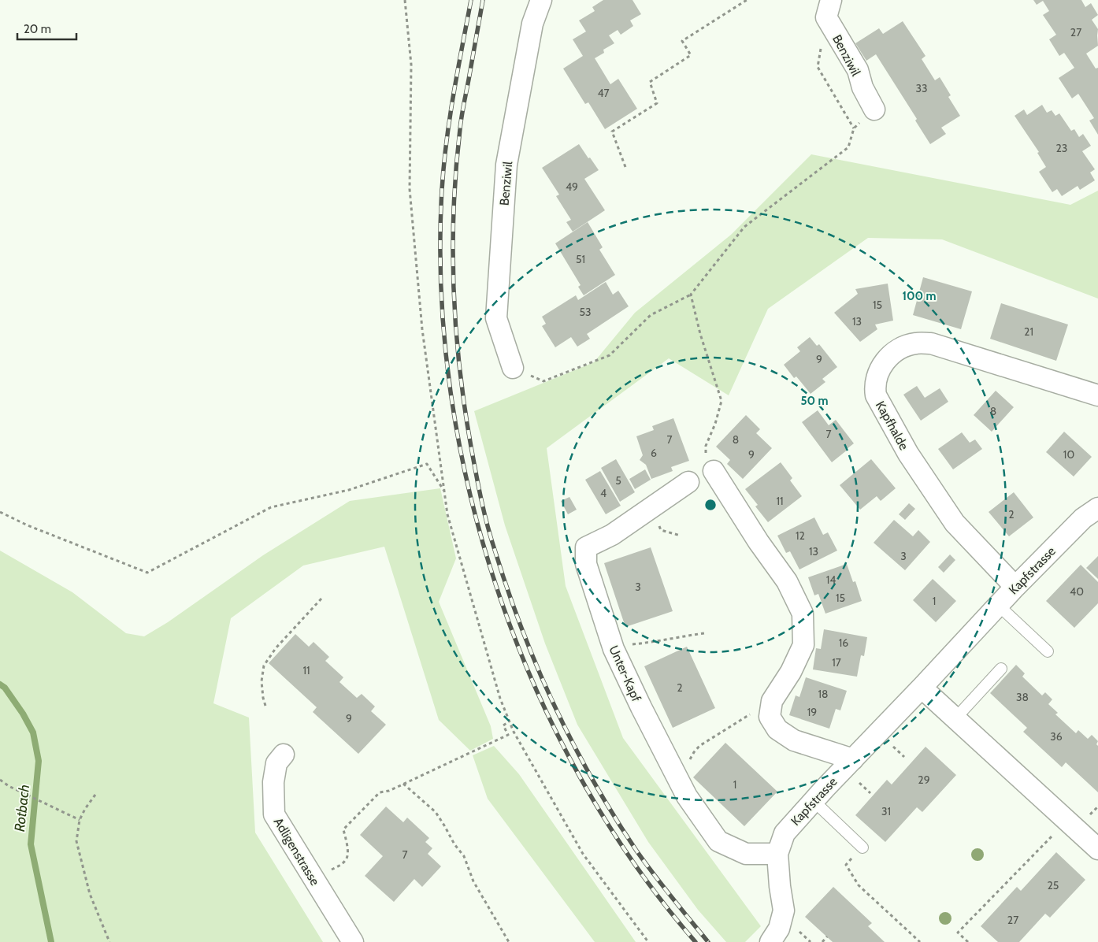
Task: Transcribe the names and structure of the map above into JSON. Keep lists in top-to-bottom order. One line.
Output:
{"streets":{"street":["Benziwil","Kapfhalde","Kapfstrasse","Unter-Kapf","Adligenstrasse"]},"crossings":[["Kapfhalde","Kapfstrasse"],["Kapfstrasse","Unter-Kapf"]],"water":["Rotbach"],"house_numbers":["27","33","47","23","49","51","15","53","13","21","9","8","7","7","8","6","9","10","5","4","11","2","12","13","3","14","3","40","15","1","16","17","11","2","18","38","19","9","36","29","1","31","7","25","27"],"scale_bar":"20 m","rings":["100 m","50 m"]}
